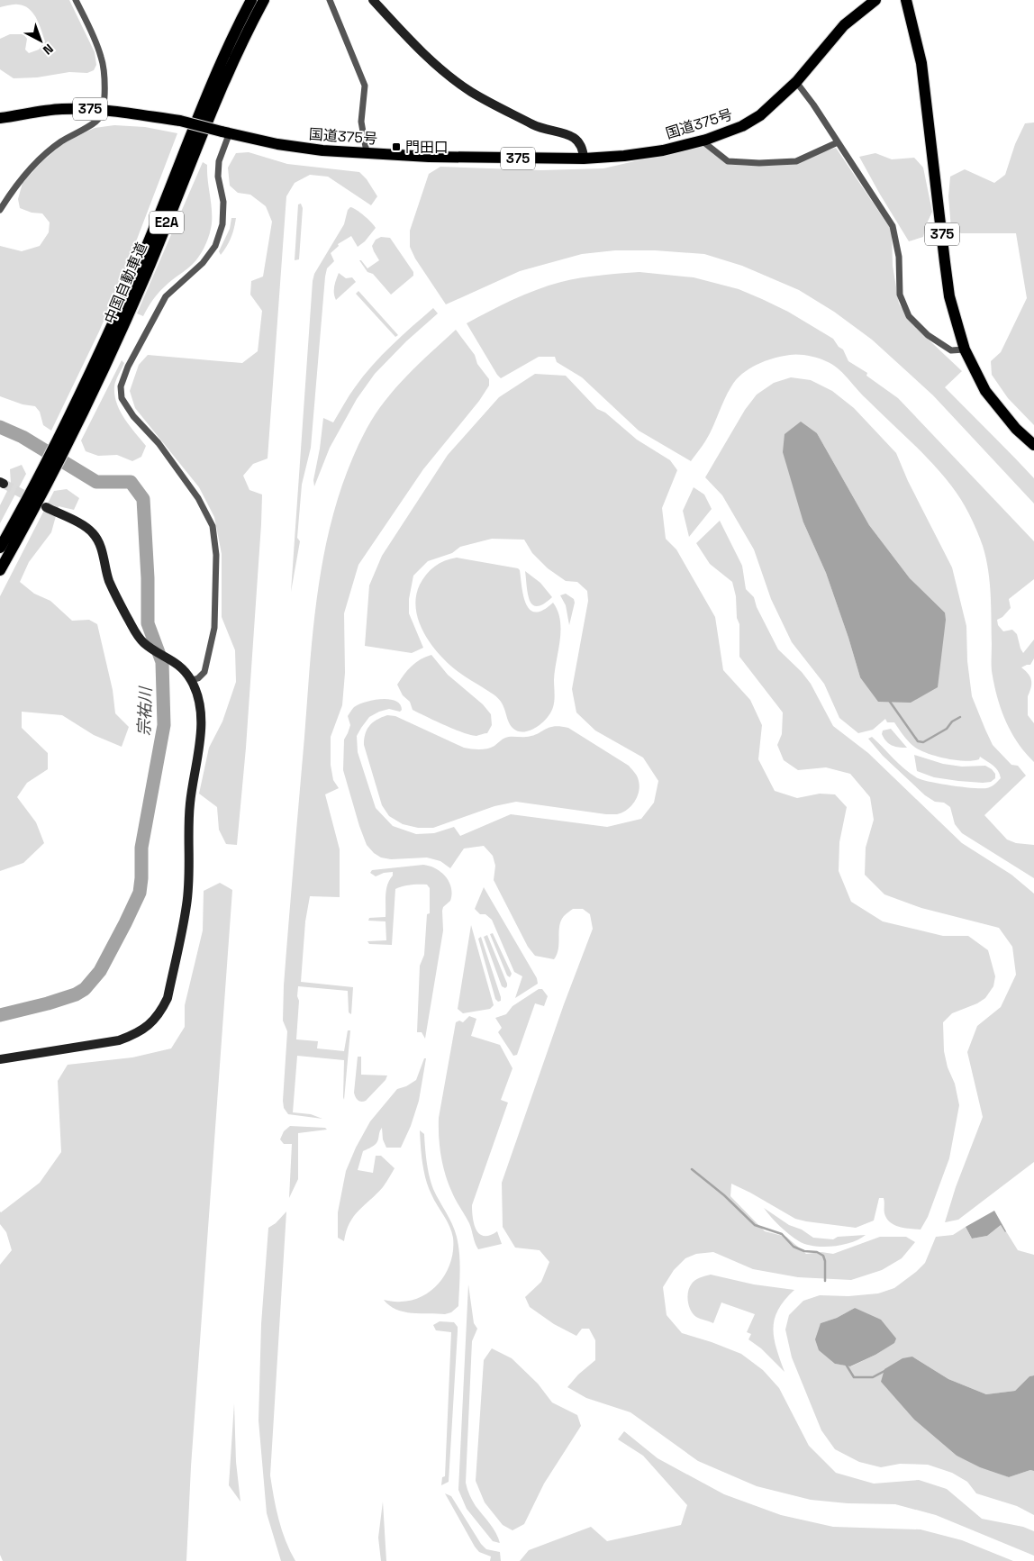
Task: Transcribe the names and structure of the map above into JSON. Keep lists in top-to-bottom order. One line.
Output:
{"streets":{"highway":["375","国道375号","E2A","中国自動車道"]},"water":["宗祐川"],"places":{"transit":["門田口"]},"north":"bottom right"}
